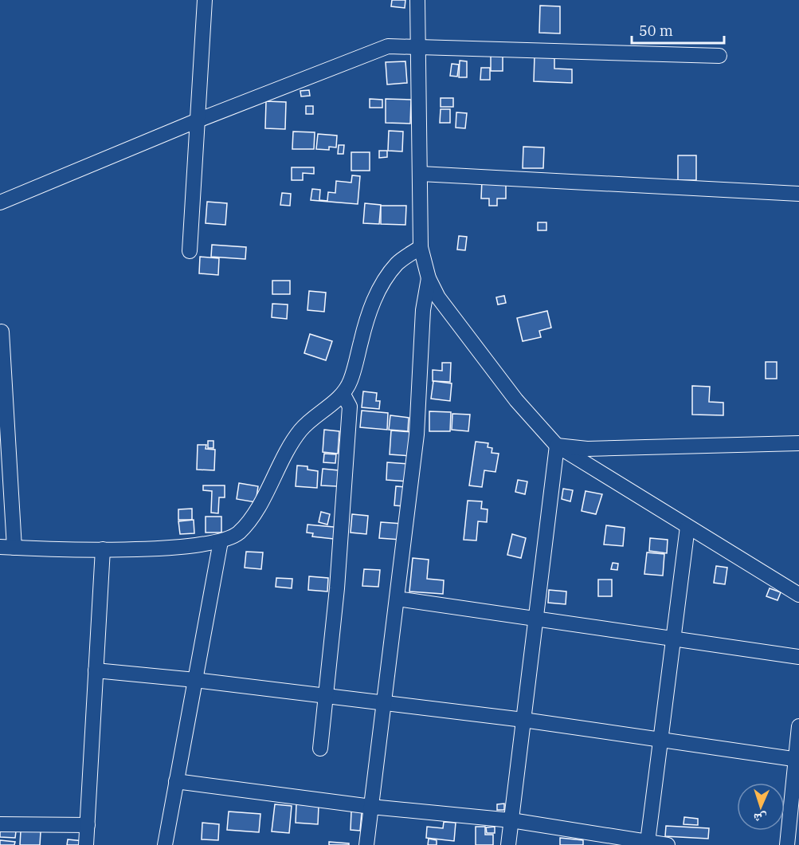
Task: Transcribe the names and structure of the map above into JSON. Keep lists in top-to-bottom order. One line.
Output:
{"scale_bar":"50 m","north":"bottom"}
